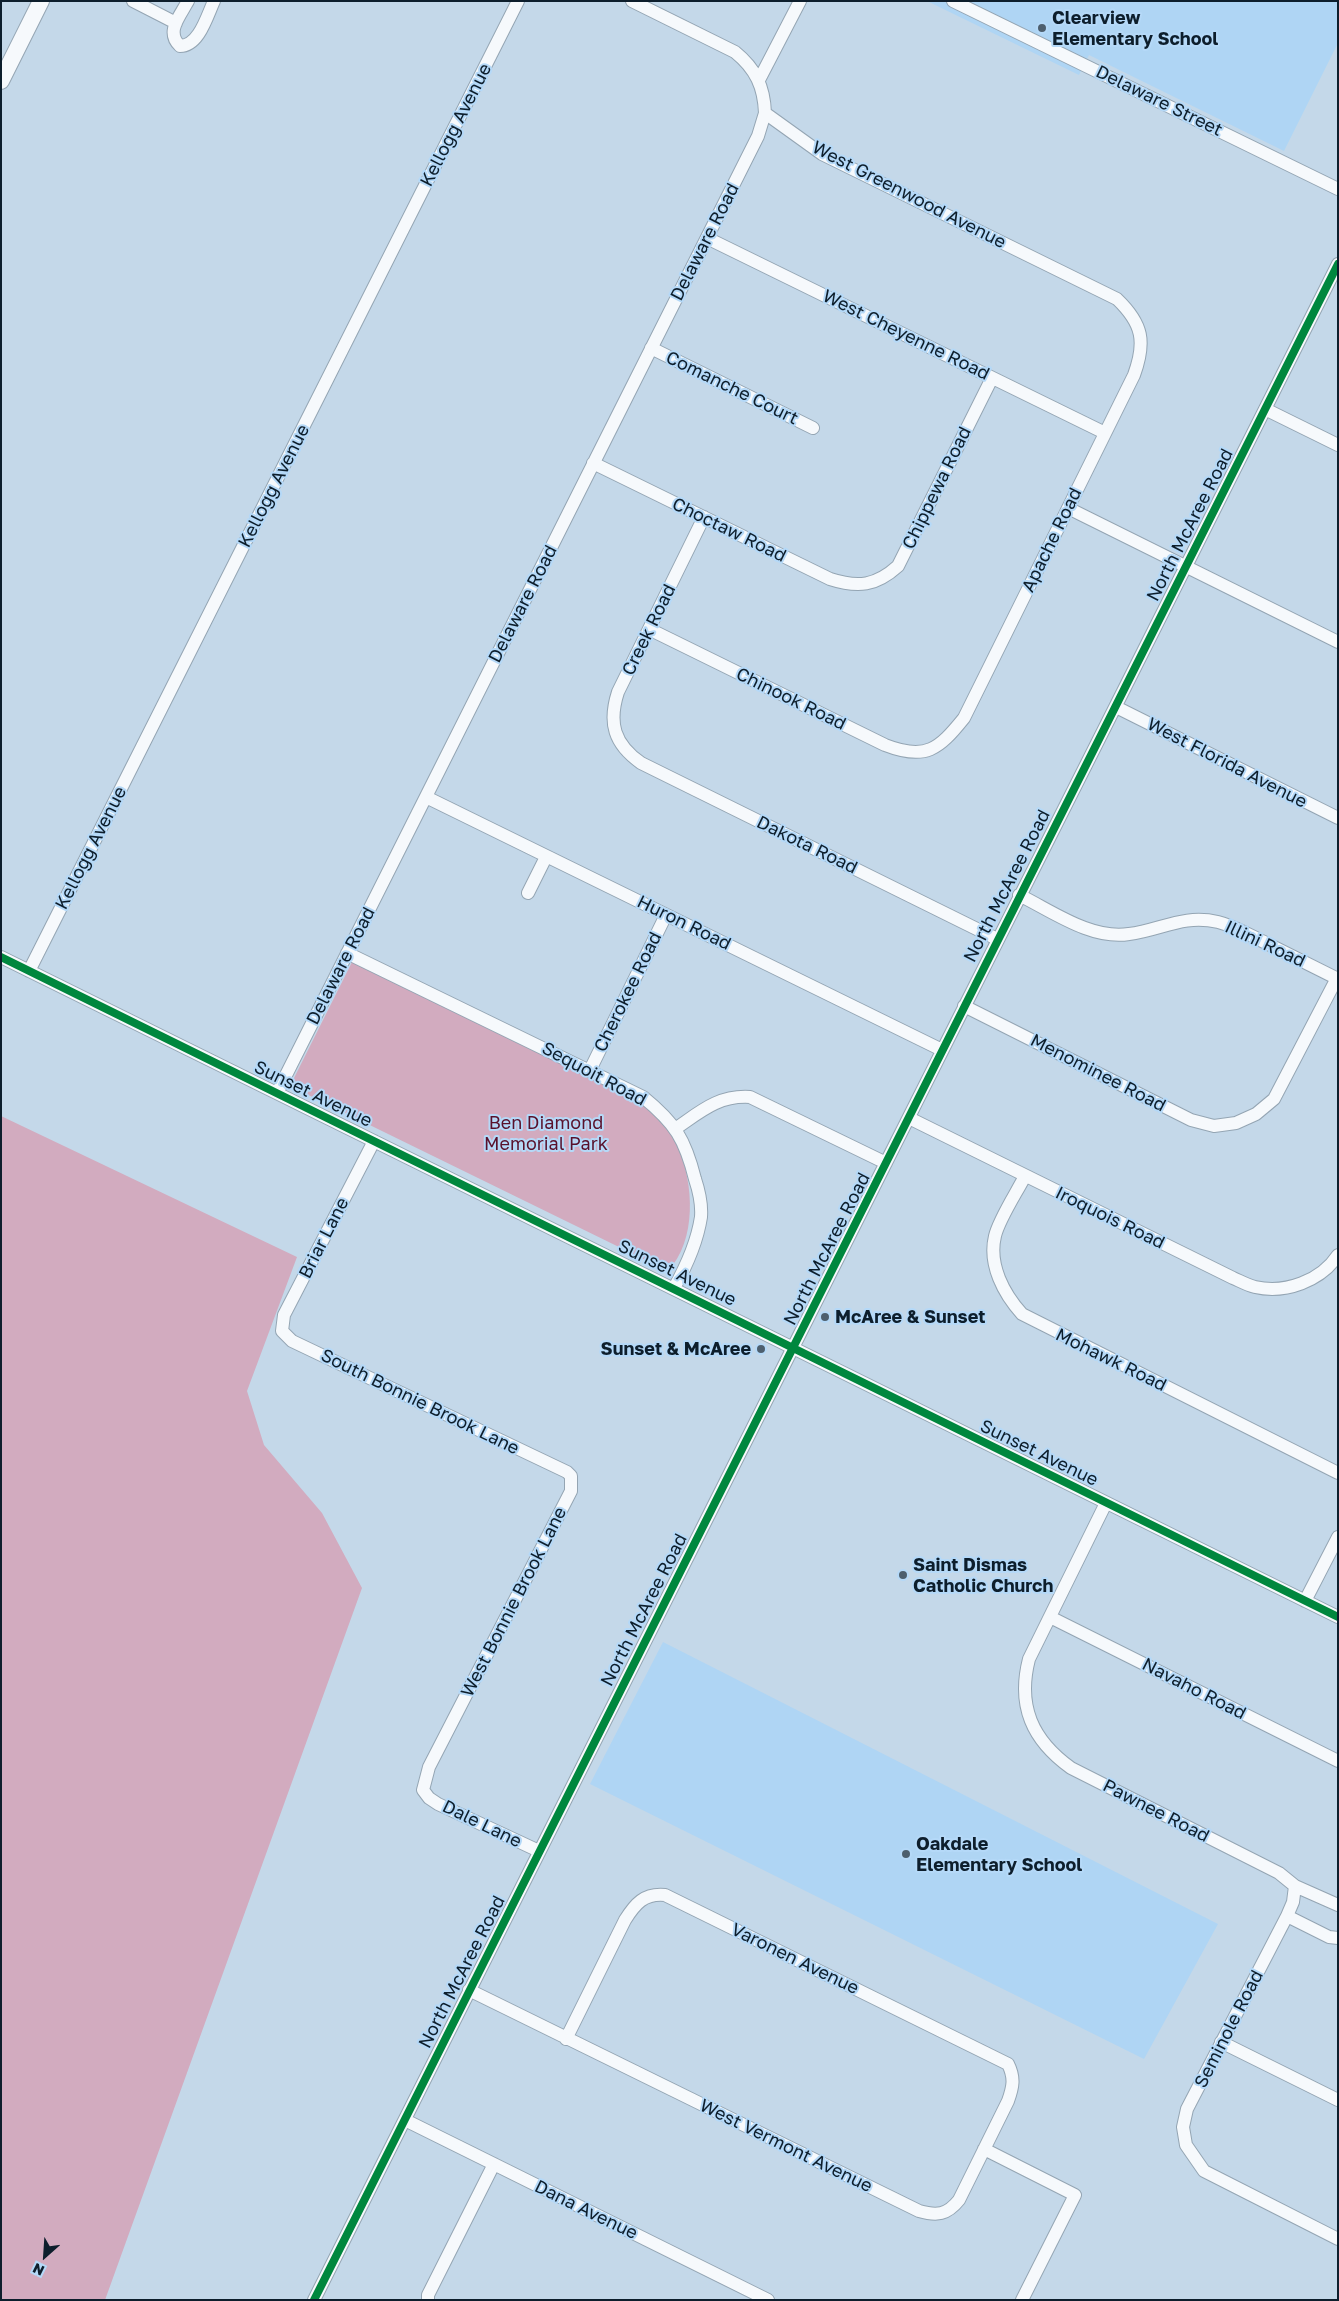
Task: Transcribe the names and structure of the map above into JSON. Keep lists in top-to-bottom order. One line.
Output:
{"streets":{"street":["Delaware Street","Kellogg Avenue","West Greenwood Avenue","Delaware Road","West Cheyenne Road","Comanche Court","Chippewa Road","North McAree Road","Choctaw Road","Apache Road","Creek Road","Chinook Road","West Florida Avenue","Dakota Road","Huron Road","Illini Road","Cherokee Road","Menominee Road","Sequoit Road","Sunset Avenue","Iroquois Road","Briar Lane","Mohawk Road","South Bonnie Brook Lane","West Bonnie Brook Lane","Navaho Road","Pawnee Road","Dale Lane","Varonen Avenue","Seminole Road","West Vermont Avenue","Dana Avenue"]},"crossings":[["Kellogg Avenue","Sunset Avenue"],["West Greenwood Avenue","Delaware Road"],["West Greenwood Avenue","Apache Road"],["Delaware Road","West Cheyenne Road"],["Delaware Road","Comanche Court"],["Delaware Road","Choctaw Road"],["Delaware Road","Huron Road"],["Delaware Road","Sequoit Road"],["Delaware Road","Sunset Avenue"],["West Cheyenne Road","Chippewa Road"],["West Cheyenne Road","Apache Road"],["Chippewa Road","Choctaw Road"],["North McAree Road","West Florida Avenue"],["North McAree Road","Dakota Road"],["North McAree Road","Huron Road"],["North McAree Road","Illini Road"],["North McAree Road","Menominee Road"],["North McAree Road","Sunset Avenue"],["North McAree Road","Iroquois Road"],["North McAree Road","Dale Lane"],["North McAree Road","West Vermont Avenue"],["North McAree Road","Dana Avenue"],["Choctaw Road","Creek Road"],["Apache Road","Chinook Road"],["Creek Road","Chinook Road"],["Creek Road","Dakota Road"],["Huron Road","Cherokee Road"],["Illini Road","Menominee Road"],["Cherokee Road","Sequoit Road"],["Sequoit Road","Sunset Avenue"],["Sunset Avenue","Briar Lane"],["Iroquois Road","Mohawk Road"],["Briar Lane","South Bonnie Brook Lane"],["South Bonnie Brook Lane","West Bonnie Brook Lane"],["West Bonnie Brook Lane","Dale Lane"],["Navaho Road","Pawnee Road"],["Pawnee Road","Seminole Road"],["Varonen Avenue","West Vermont Avenue"]],"parks":["Ben Diamond Memorial Park"],"places":["Clearview Elementary School","McAree & Sunset","Sunset & McAree","Saint Dismas Catholic Church","Oakdale Elementary School"],"north":"bottom left"}
